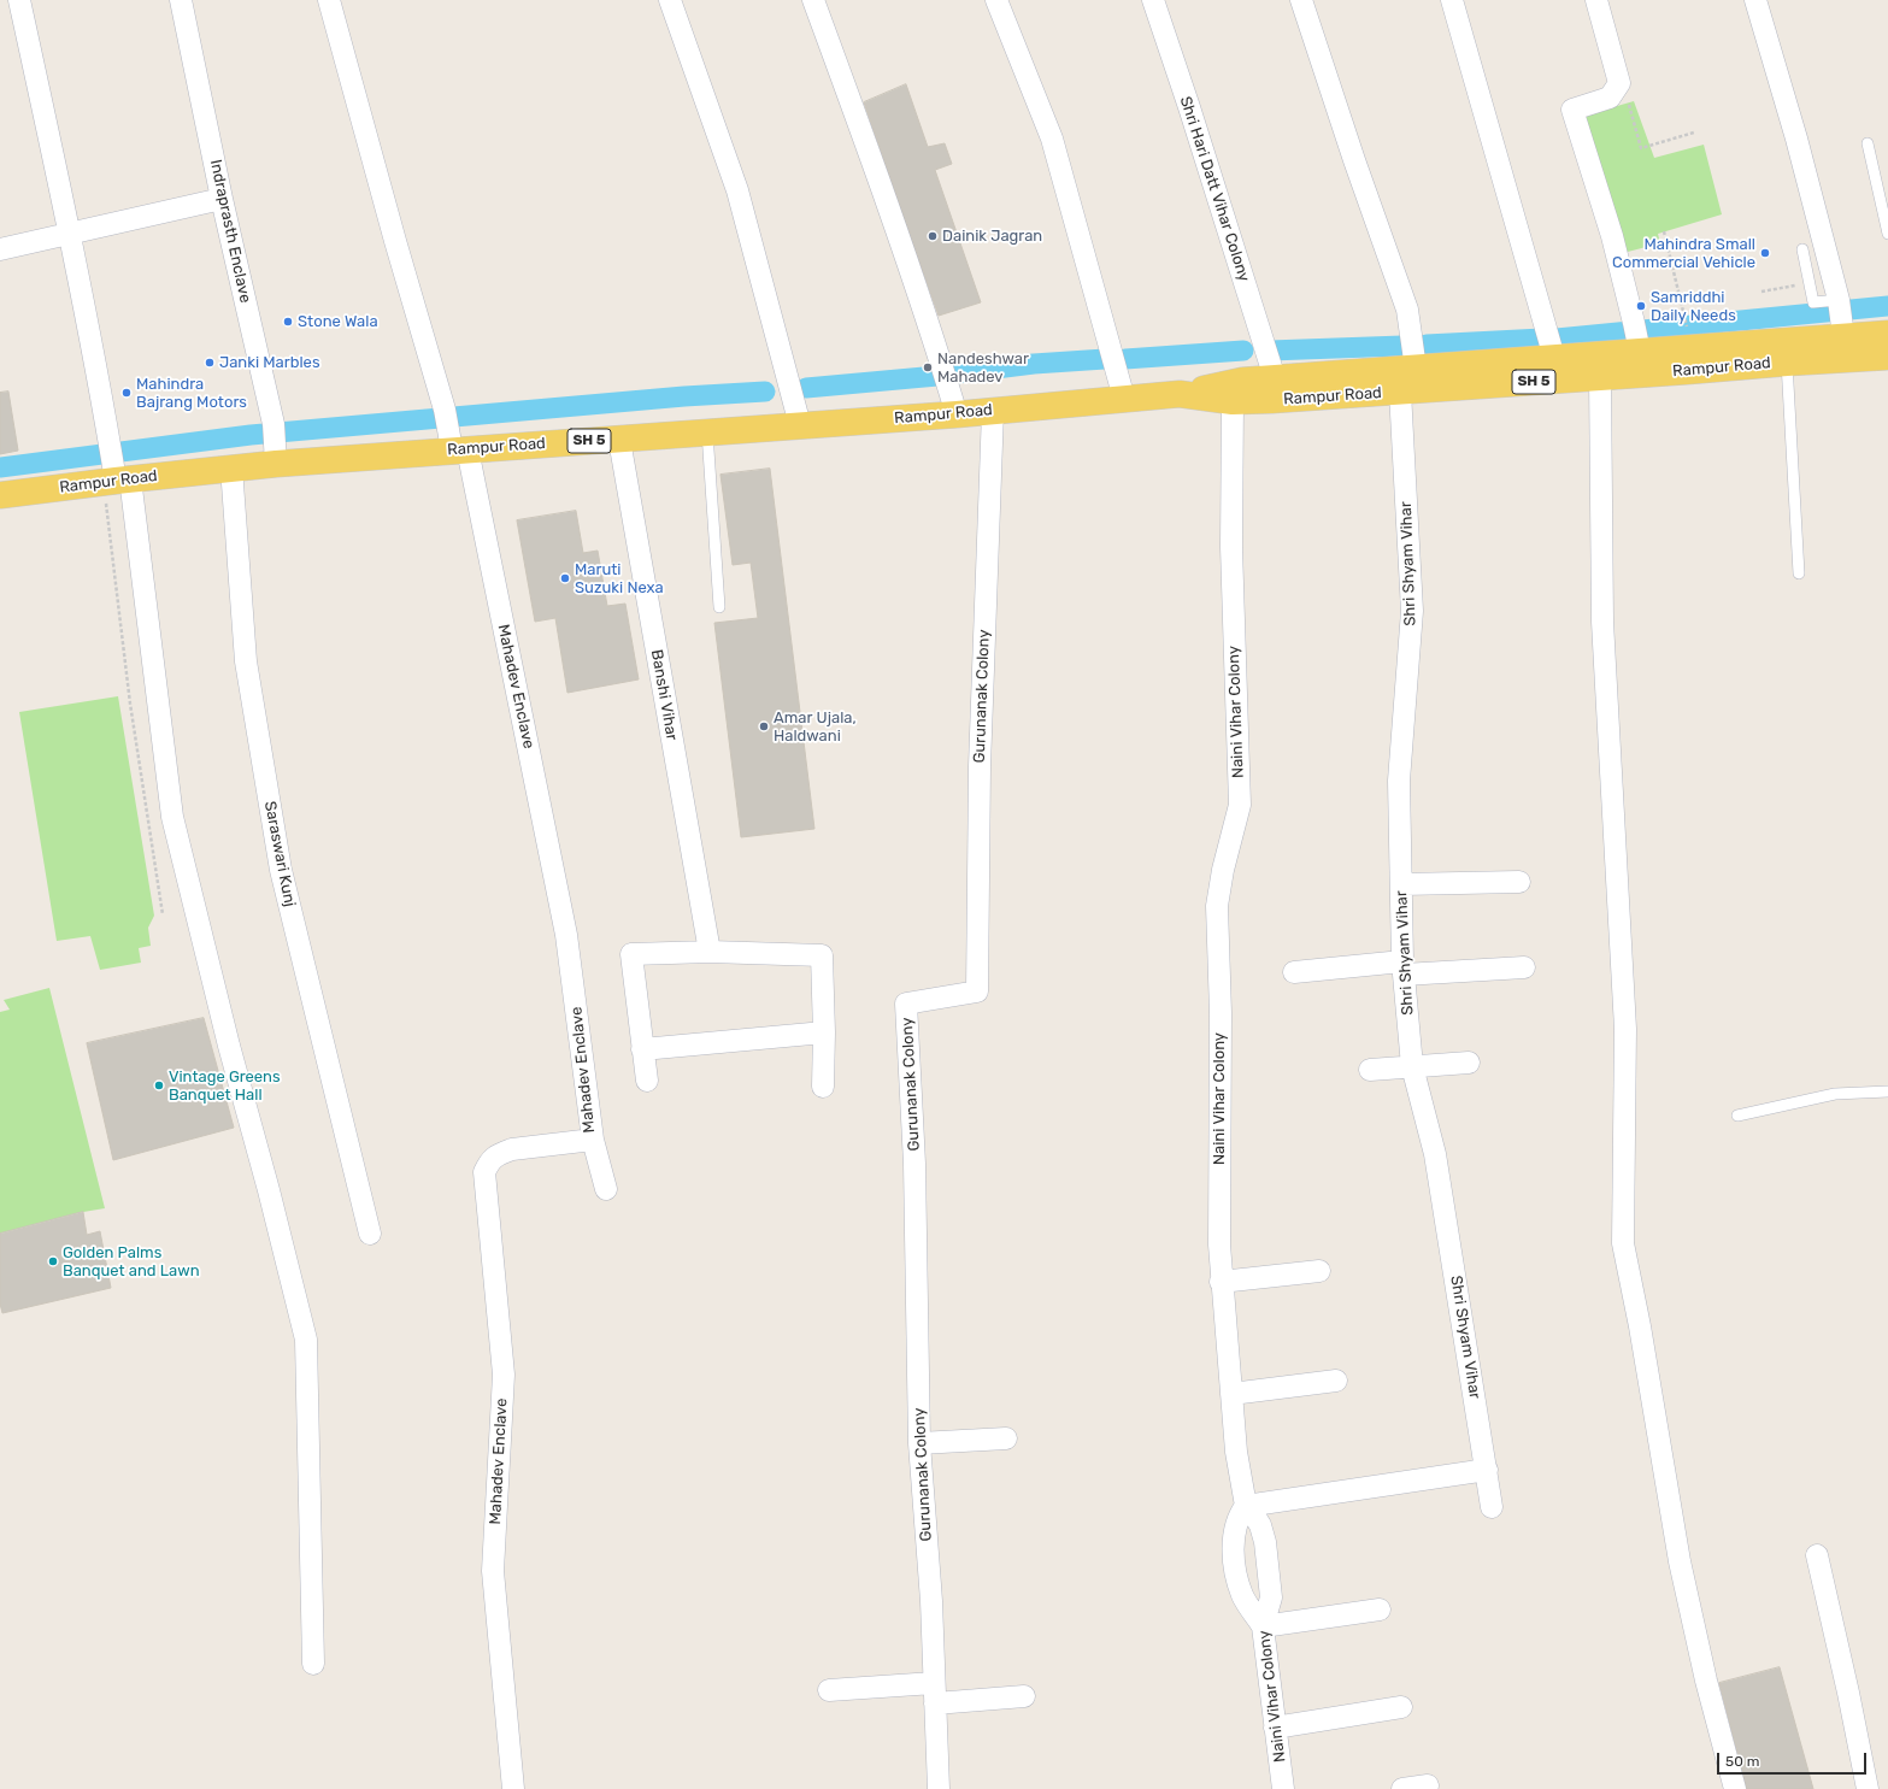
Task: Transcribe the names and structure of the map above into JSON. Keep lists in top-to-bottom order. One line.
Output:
{"streets":{"main road":["Rampur Road","SH 5"],"street":["Shri Hari Datt Vihar Colony","Indraprasth Enclave","Shri Shyam Vihar","Mahadev Enclave","Banshi Vihar","Gurunanak Colony","Naini Vihar Colony","Saraswari Kunj"]},"crossings":[["Indraprasth Enclave","Rampur Road"],["Rampur Road","Shri Shyam Vihar"],["Rampur Road","Mahadev Enclave"],["Rampur Road","Banshi Vihar"],["Rampur Road","Gurunanak Colony"],["Rampur Road","Naini Vihar Colony"],["Rampur Road","Saraswari Kunj"]],"places":["Dainik Jagran","Mahindra Small Commercial Vehicle","Samriddhi Daily Needs","Stone Wala","Janki Marbles","Nandeshwar Mahadev","Mahindra Bajrang Motors","Maruti Suzuki Nexa","Amar Ujala, Haldwani","Vintage Greens Banquet Hall","Golden Palms Banquet and Lawn"],"scale_bar":"50 m"}
